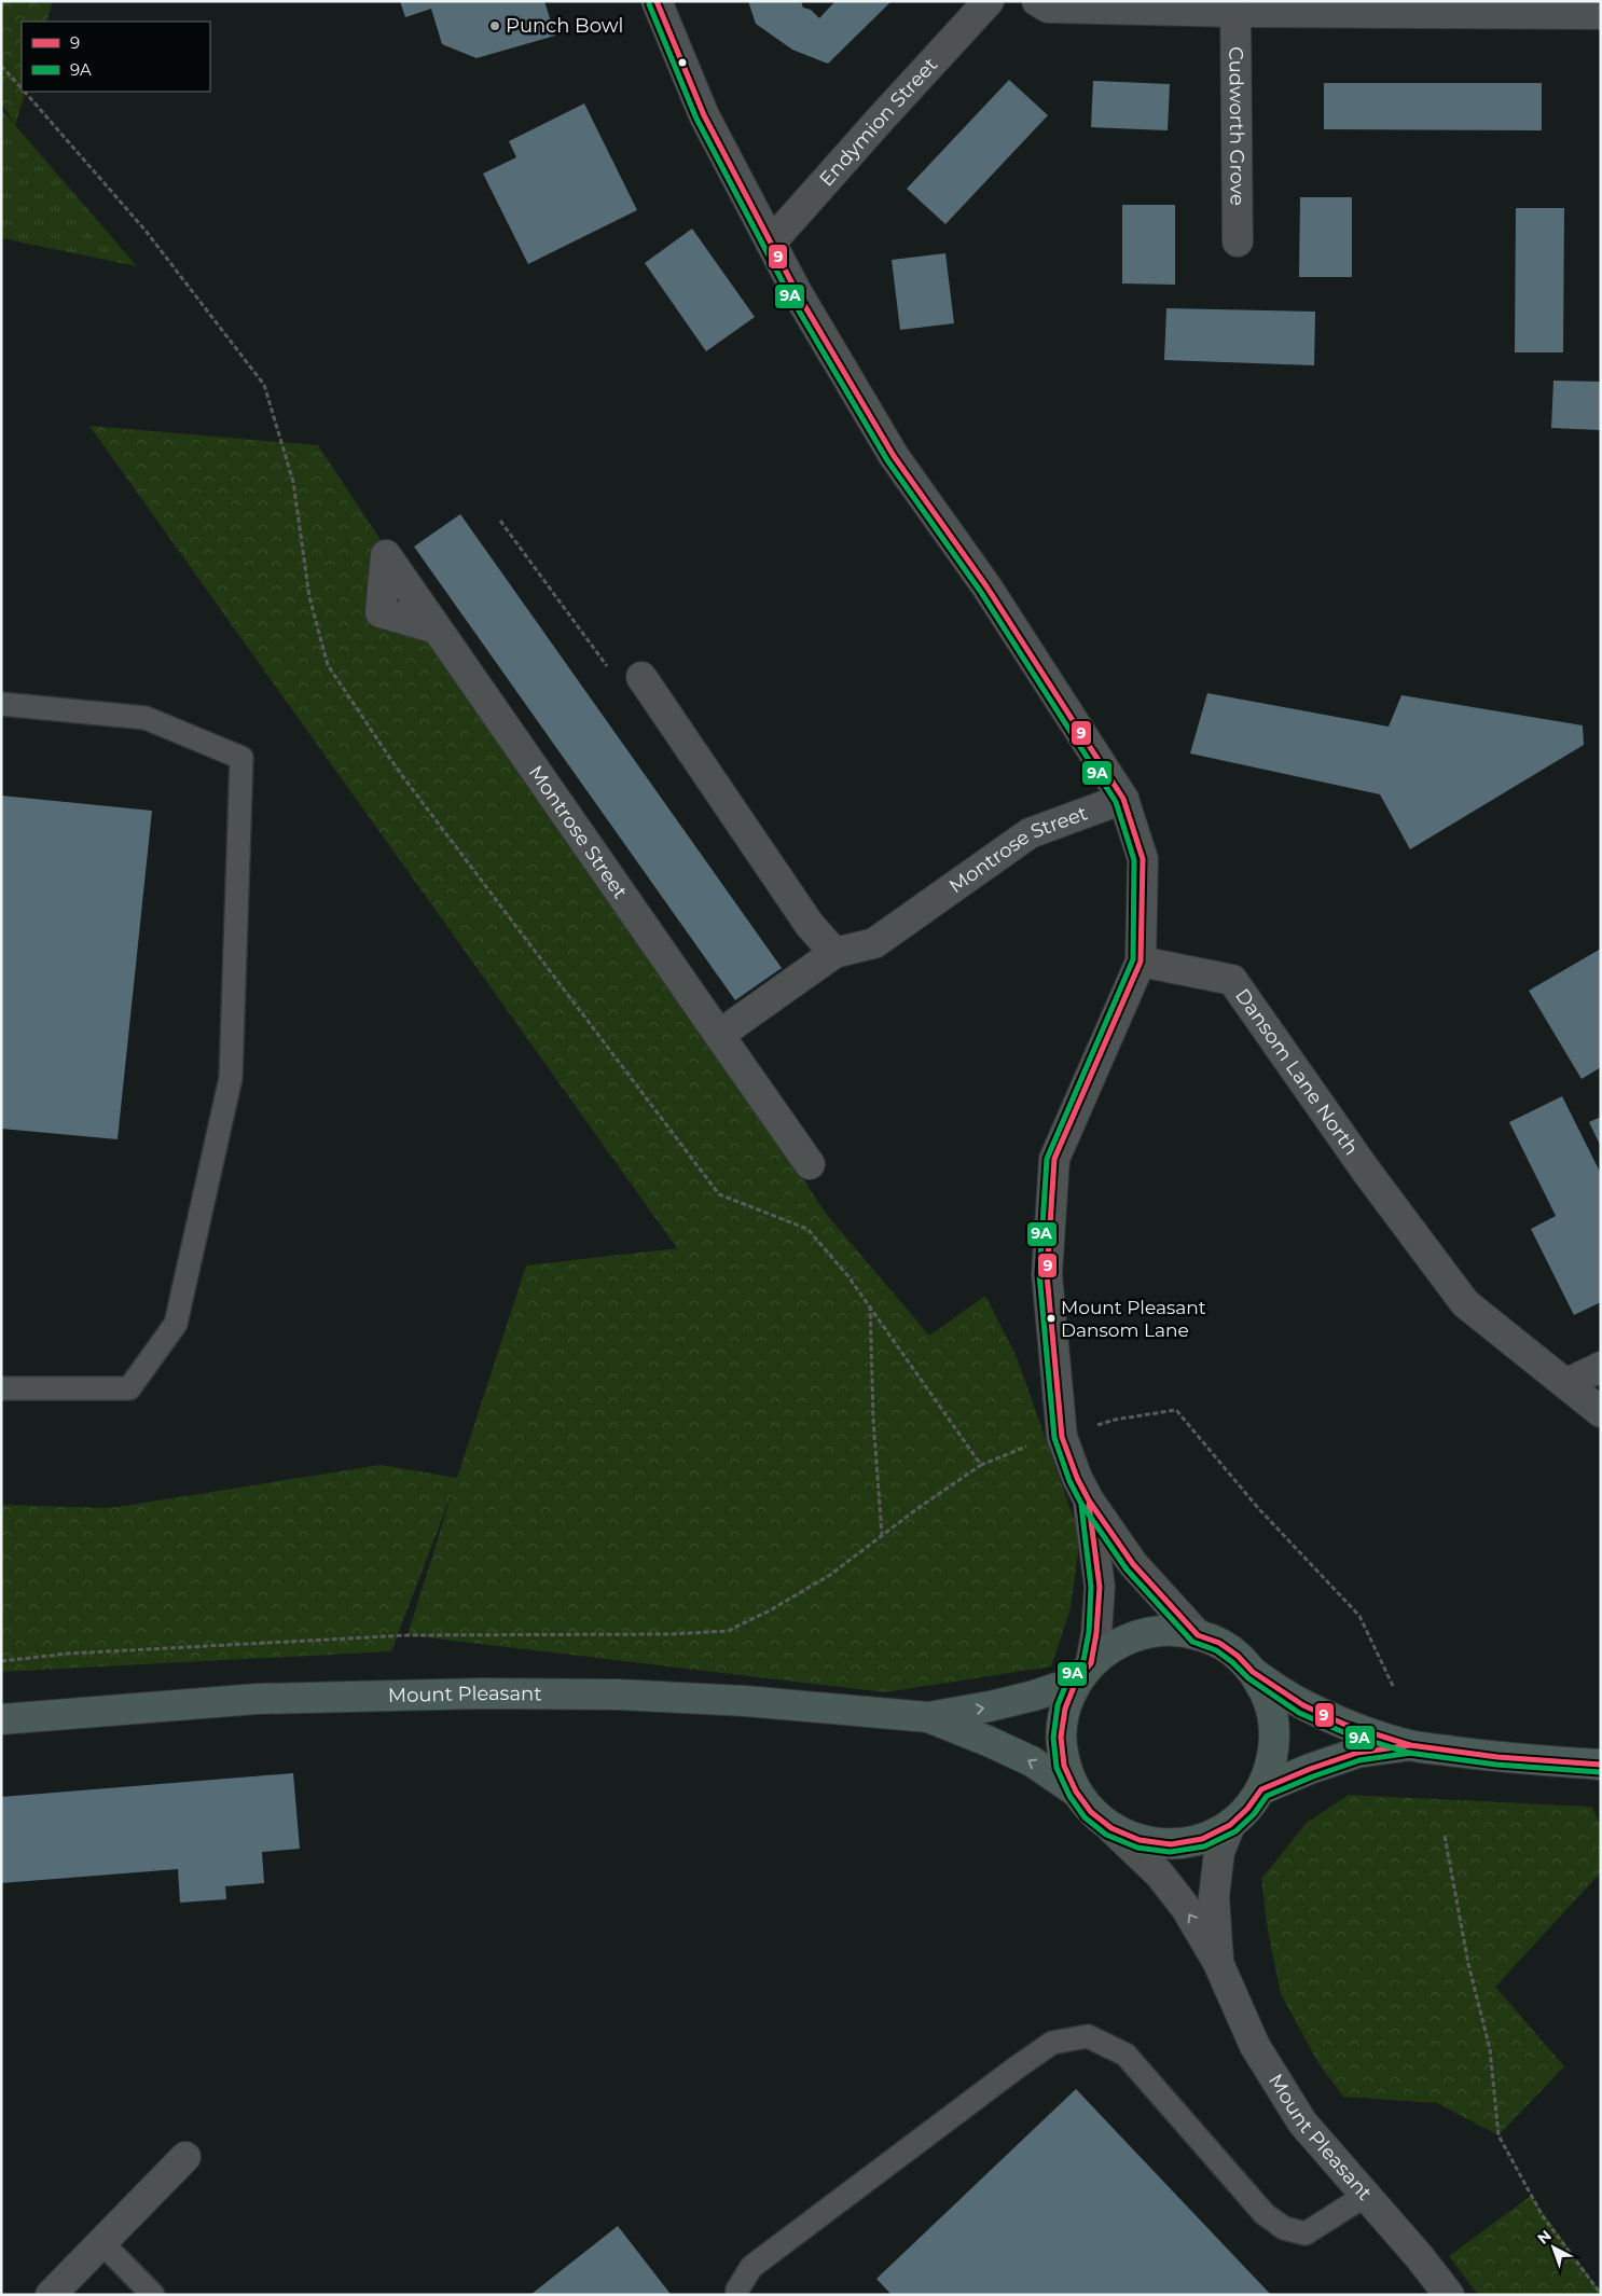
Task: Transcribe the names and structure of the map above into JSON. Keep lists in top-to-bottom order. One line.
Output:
{"streets":{"highway":["Mount Pleasant"],"street":["Endymion Street","Cudworth Grove","Montrose Street","Dansom Lane North"]},"places":["Punch Bowl","Mount Pleasant Dansom Lane"],"lines":["transit line 9","transit line 9A"],"legend":["9","9A"],"north":"top left"}
